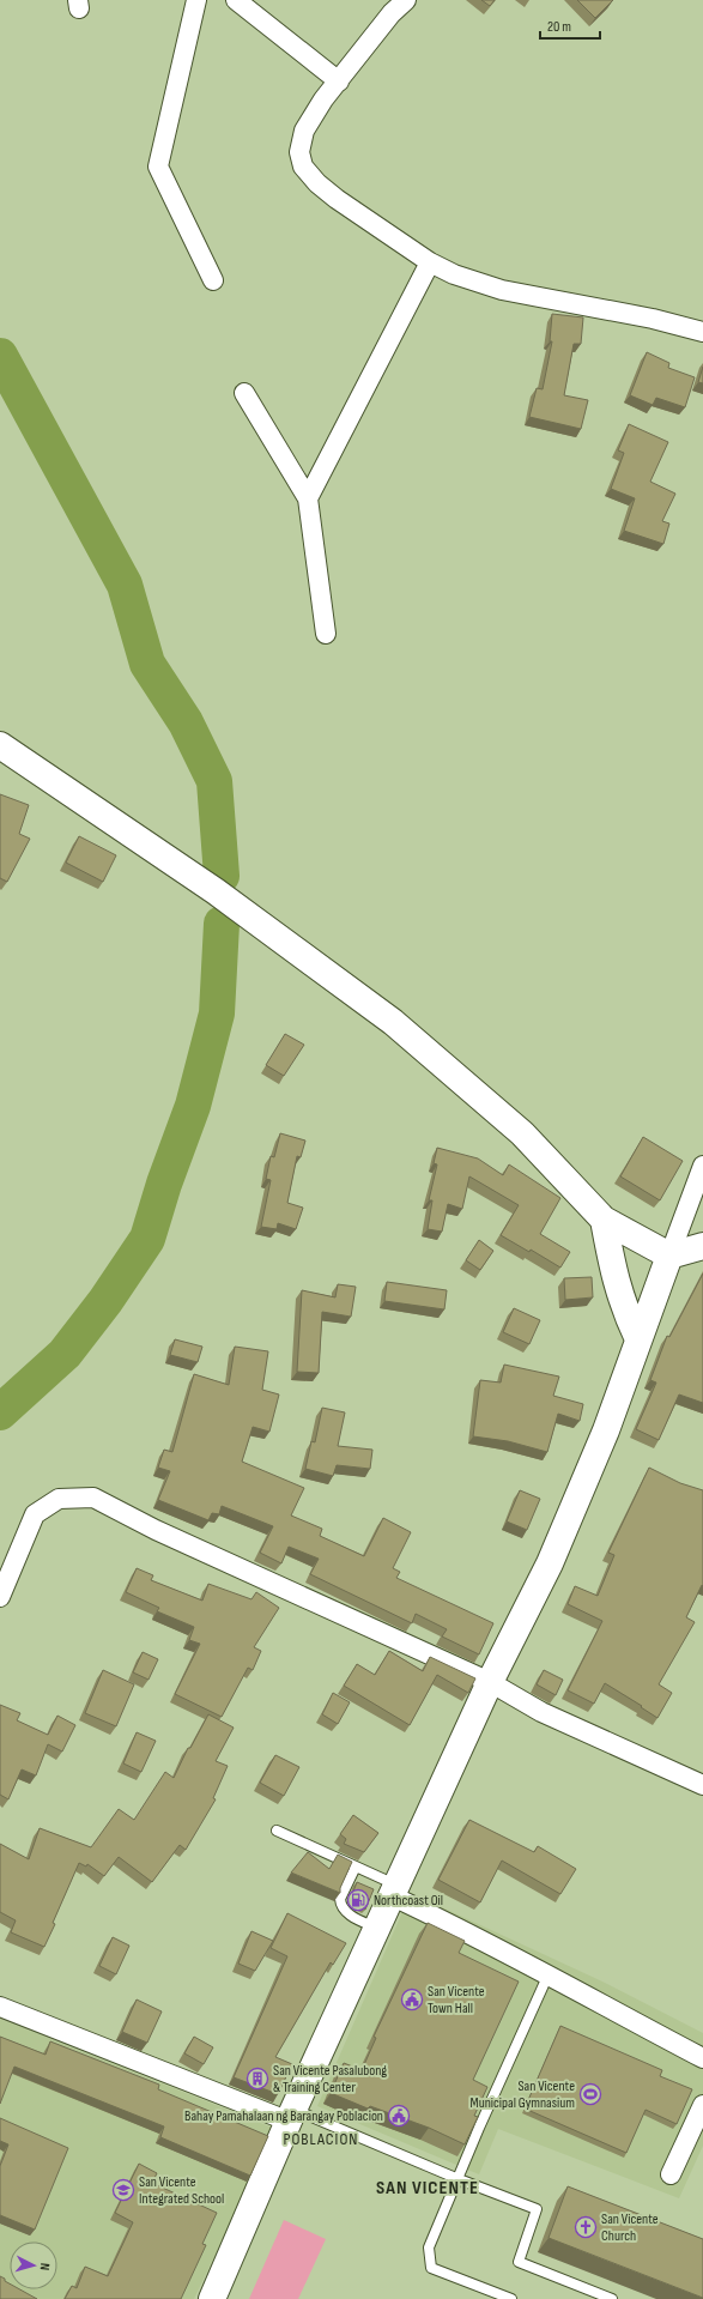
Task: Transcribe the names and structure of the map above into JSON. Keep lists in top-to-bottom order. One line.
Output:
{"districts":["POBLACION","SAN VICENTE"],"places":{"fuel station":["Northcoast Oil"],"public building":["San Vicente Town Hall","Bahay Pamahalaan ng Barangay Poblacion"],"building":["San Vicente Pasalubong & Training Center"],"sports":["San Vicente Municipal Gymnasium"],"school or university":["San Vicente Integrated School"],"church":["San Vicente Church"]},"scale_bar":"20 m","north":"right"}
